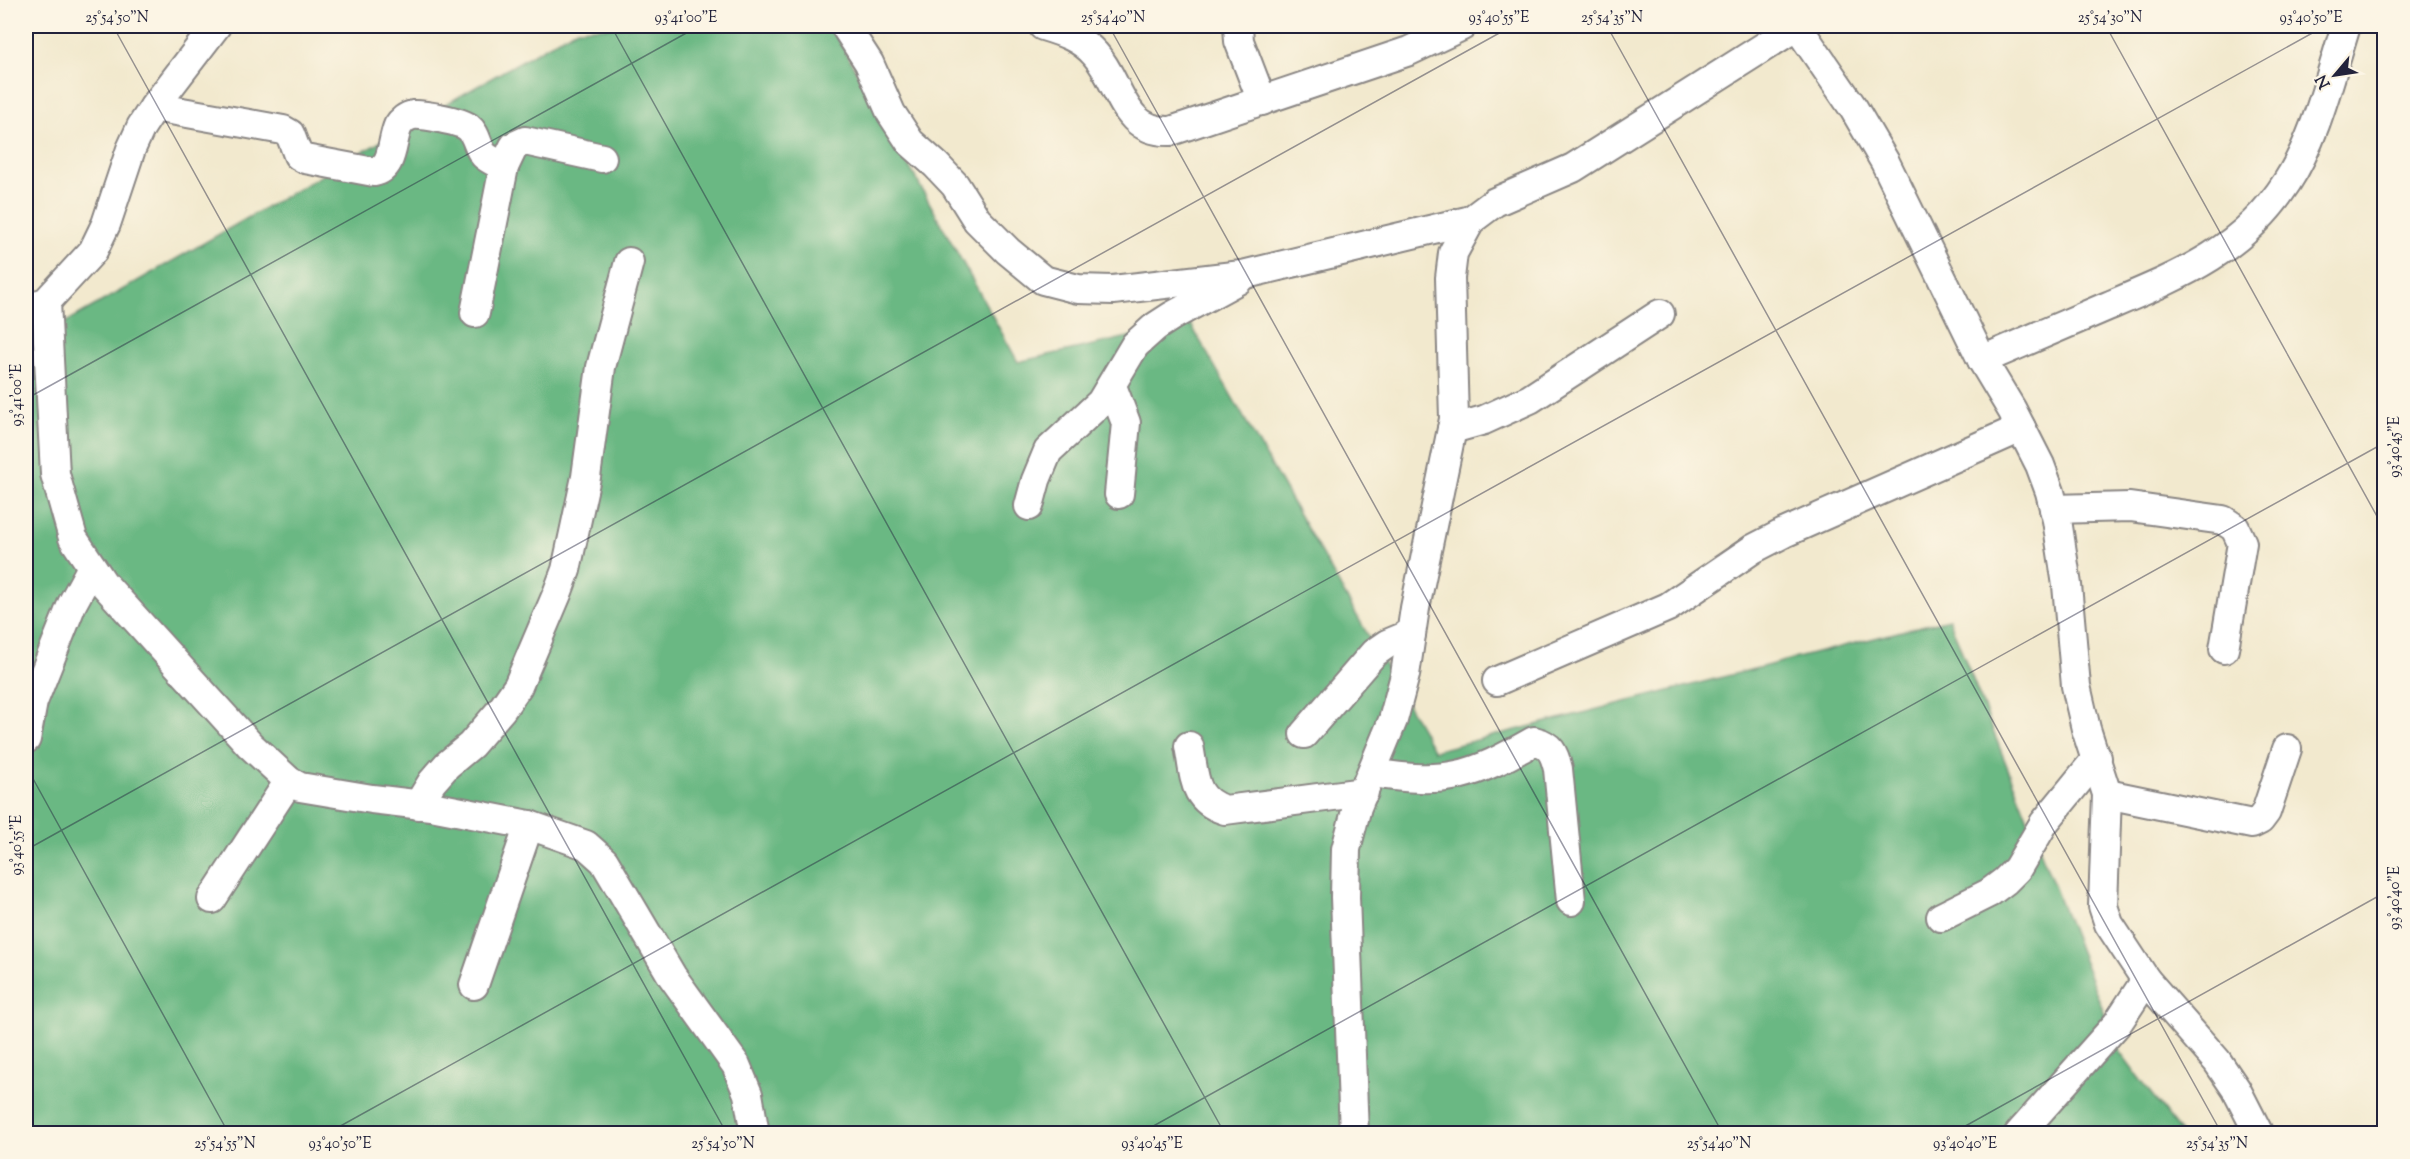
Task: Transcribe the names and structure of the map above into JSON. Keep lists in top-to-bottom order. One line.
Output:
{"north":"bottom left","coordinates":["25°54'50\"N","93°41'00\"E","25°54'40\"N","93°40'55\"E","25°54'35\"N","25°54'30\"N","93°40'50\"E","93°40'45\"E","93°40'40\"E","25°54'55\"N"]}
